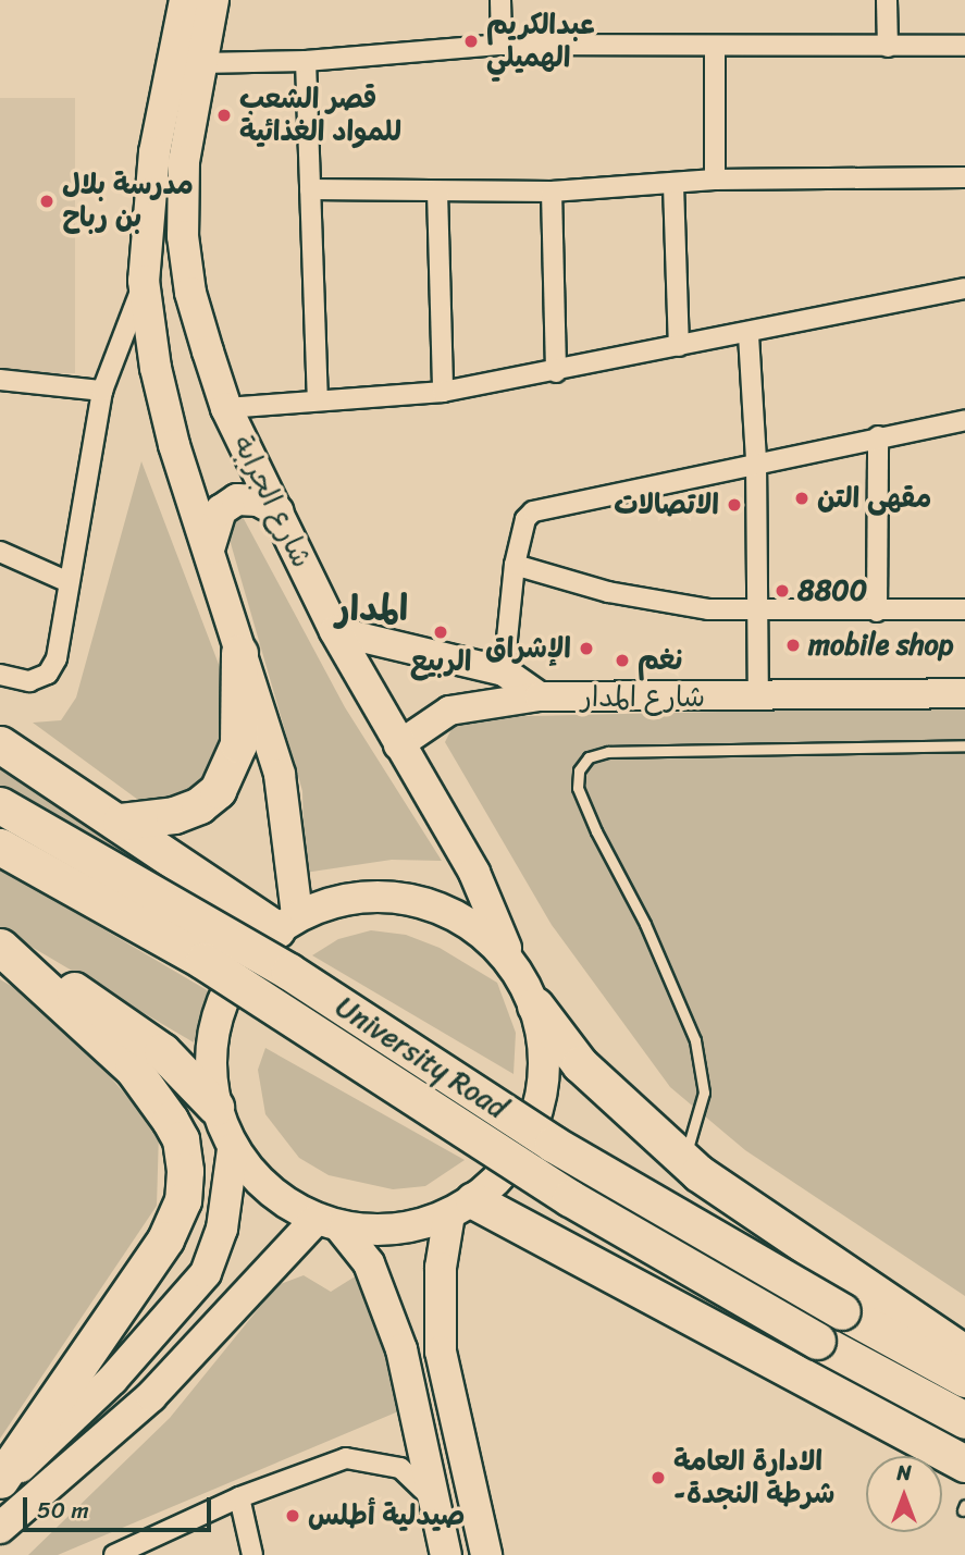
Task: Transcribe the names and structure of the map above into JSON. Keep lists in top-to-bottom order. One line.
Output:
{"streets":{"highway":["University Road"],"main road":["شارع الجرابة"],"street":["شارع المدار"]},"crossings":[["شارع الجرابة","شارع المدار"]],"districts":["المدار"],"places":["عبدالكريم الهميلي","قصر الشعب للمواد الغذائية","مدرسة بلال بن رباح","مقهى التن","الاتصالات","8800","الربيع","mobile shop","الإشراق","نغم","الادارة العامة -شرطة النجدة","صيدلية أطلس"],"scale_bar":"50 m","north":"top"}
